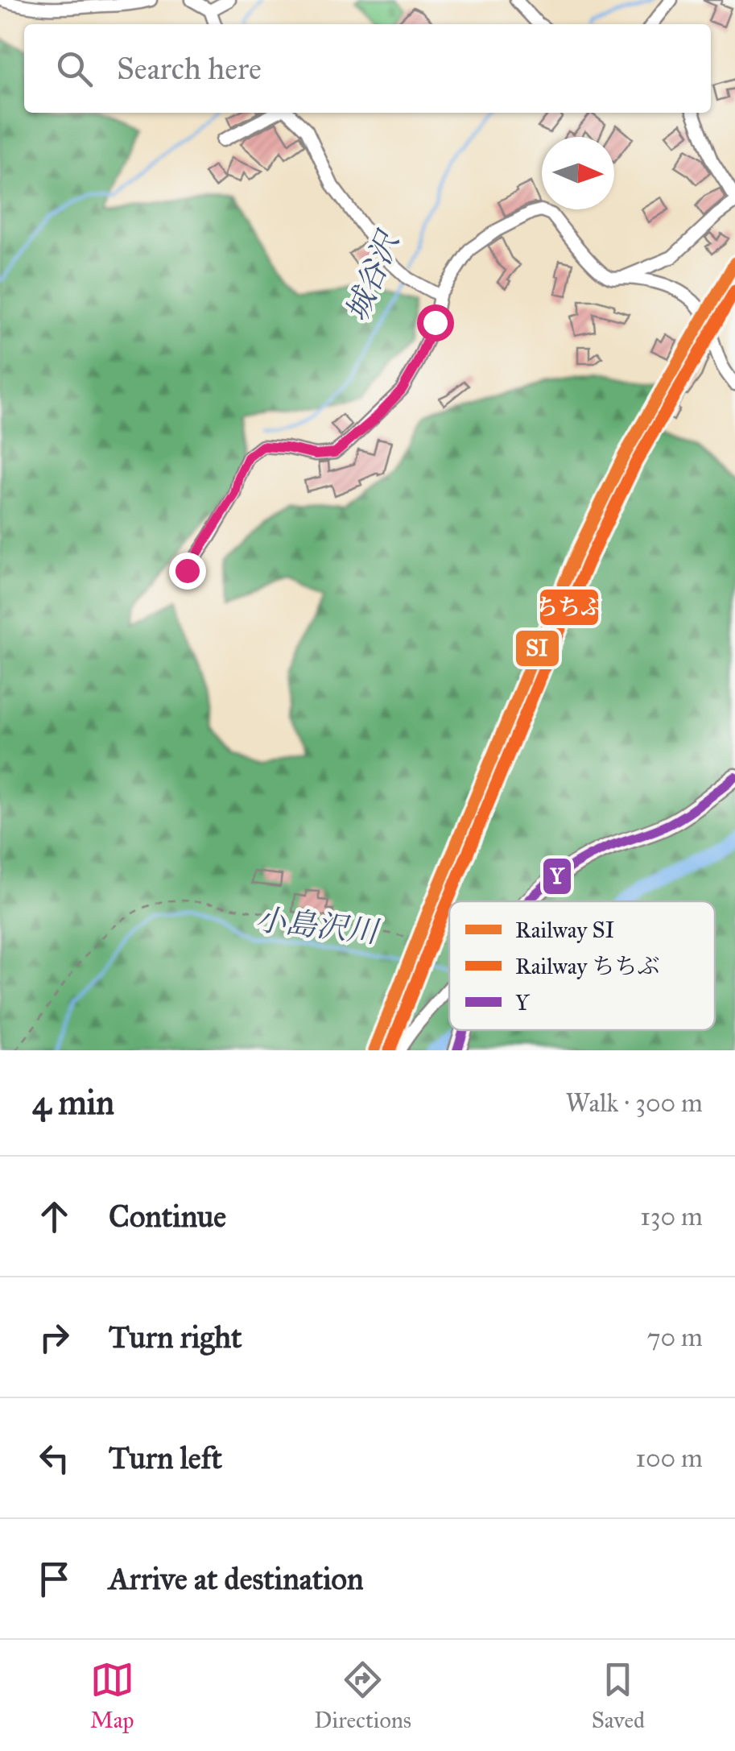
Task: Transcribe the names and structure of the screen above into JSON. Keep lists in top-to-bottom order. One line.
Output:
{"water":["城谷沢","小島沢川"],"lines":["rail line SI","rail line ちちぶ","transit line Y"],"legend":["Railway SI","Railway ちちぶ","Y"],"north":"right","page":{"search":"Search here","heading":["4 min","Walk · 300 m"],"list":[["Continue","130 m"],["Turn right","70 m"],["Turn left","100 m"],"Arrive at destination"],"nav":["Map","Directions","Saved"]}}
